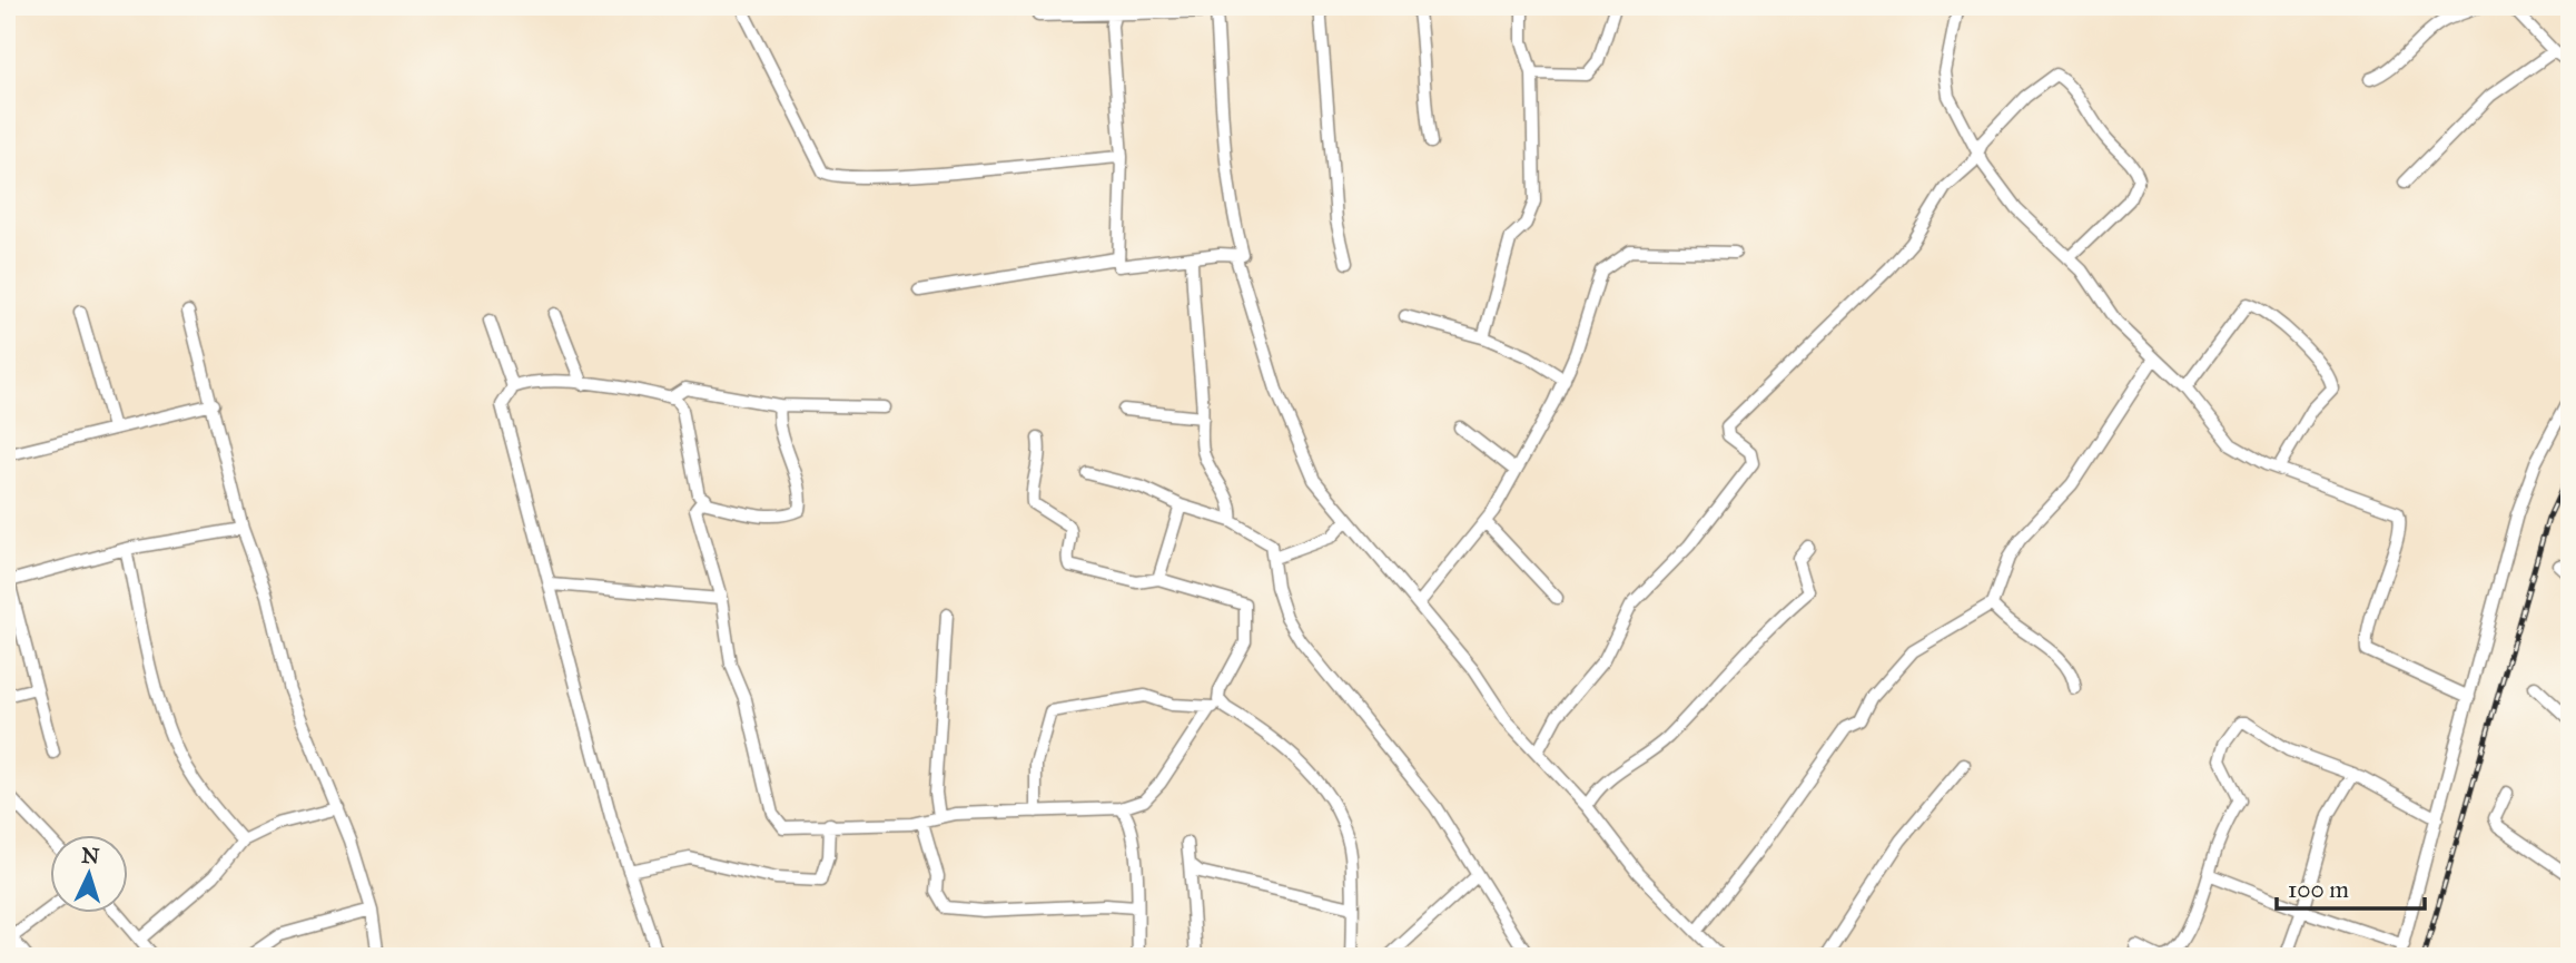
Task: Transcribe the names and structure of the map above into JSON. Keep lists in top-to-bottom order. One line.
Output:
{"scale_bar":"100 m","north":"top"}
